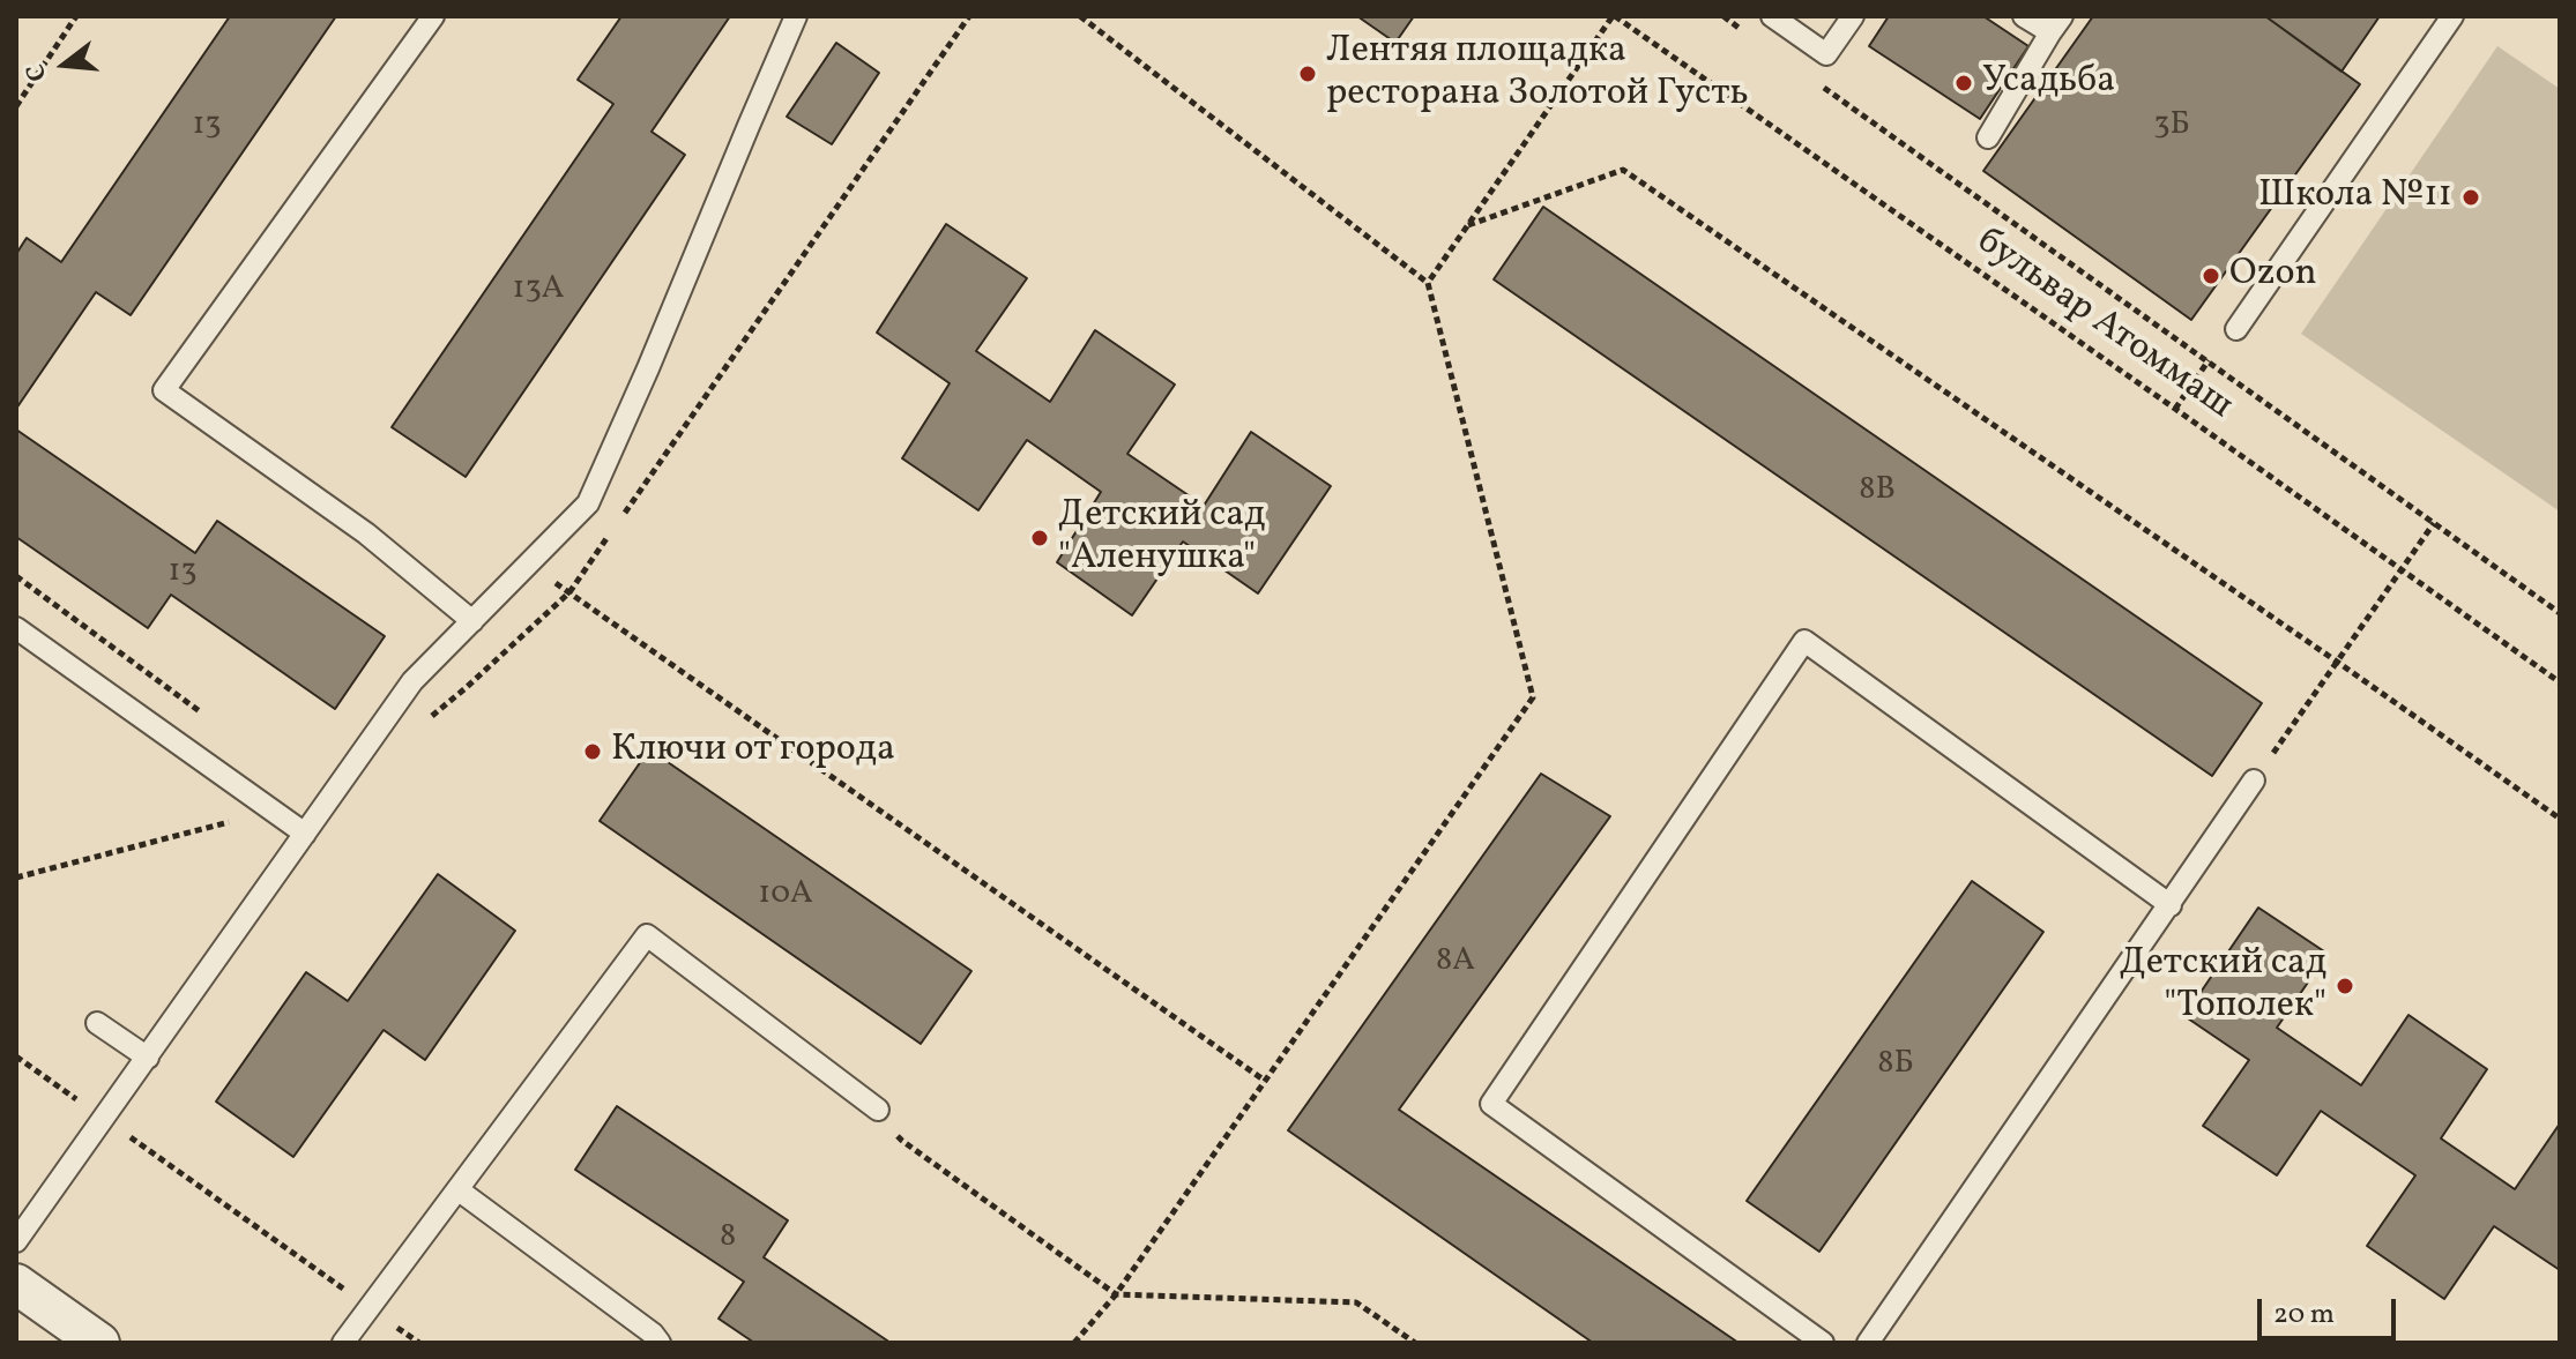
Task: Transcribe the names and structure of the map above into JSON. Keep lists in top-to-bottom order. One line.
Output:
{"streets":{"path":["бульвар Атоммаш"]},"places":["Лентяя площадка ресторана Золотой Густь","Усадьба","Школа №11","Ozon","Детский сад \"Аленушка\"","Ключи от города","Детский сад \"Тополек\""],"house_numbers":["13","3Б","13А","8В","13","10А","8А","8Б","8"],"scale_bar":"20 m","north":"left"}
